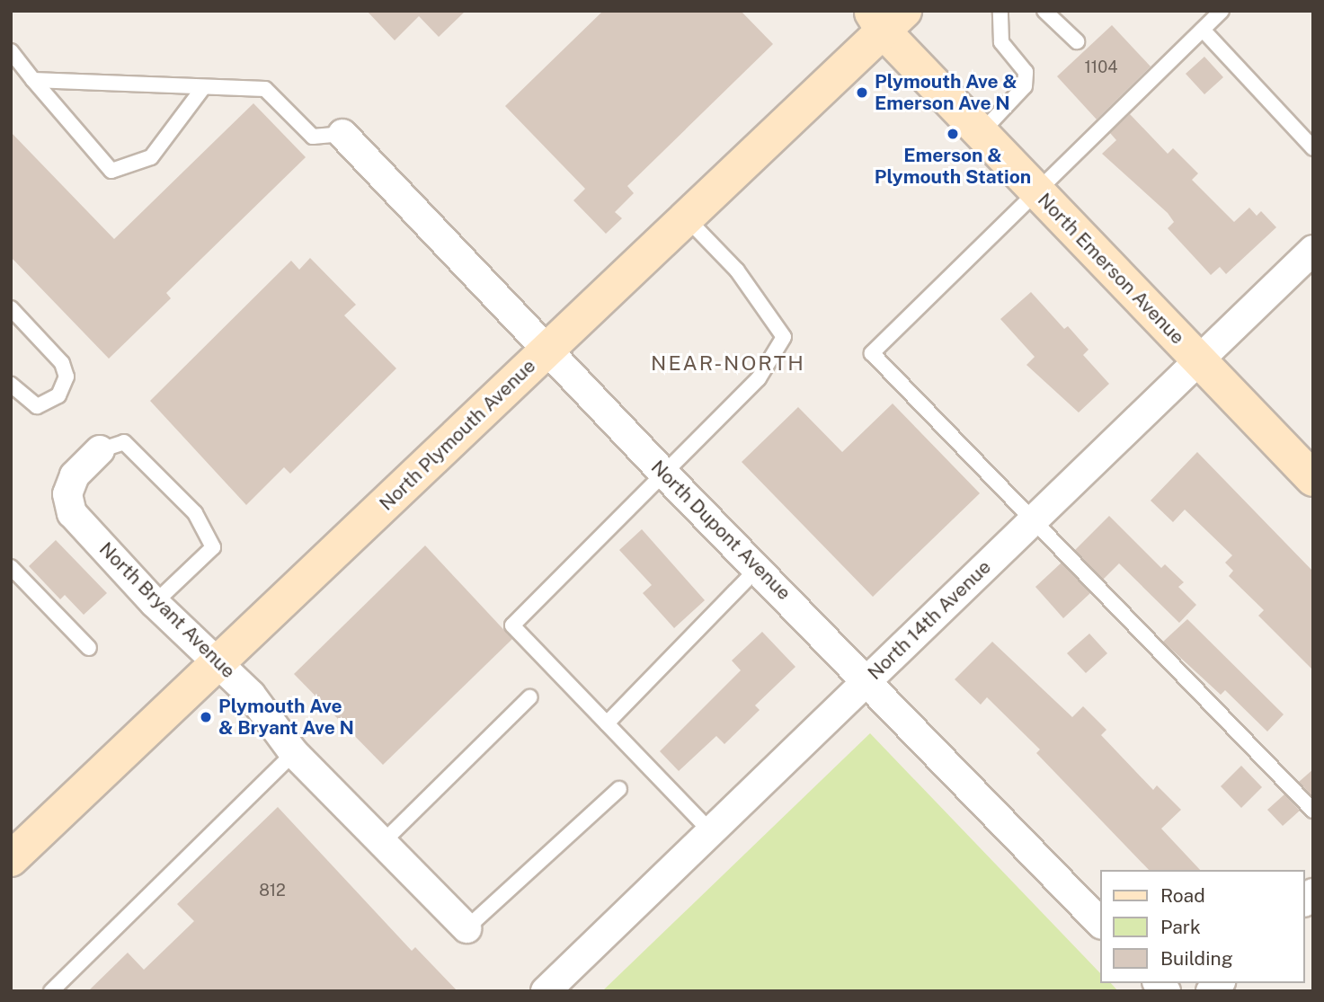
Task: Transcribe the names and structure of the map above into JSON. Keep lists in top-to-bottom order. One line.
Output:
{"streets":{"main road":["North Emerson Avenue","North Plymouth Avenue"],"street":["North Dupont Avenue","North Bryant Avenue","North 14th Avenue"]},"crossings":[["North Emerson Avenue","North Plymouth Avenue"],["North Emerson Avenue","North 14th Avenue"],["North Plymouth Avenue","North Dupont Avenue"],["North Plymouth Avenue","North Bryant Avenue"],["North Dupont Avenue","North 14th Avenue"]],"districts":["NEAR-NORTH"],"places":["Plymouth Ave & Emerson Ave N","Emerson & Plymouth Station","Plymouth Ave & Bryant Ave N"],"house_numbers":["1104","812"],"legend":["Road","Park","Building"]}
